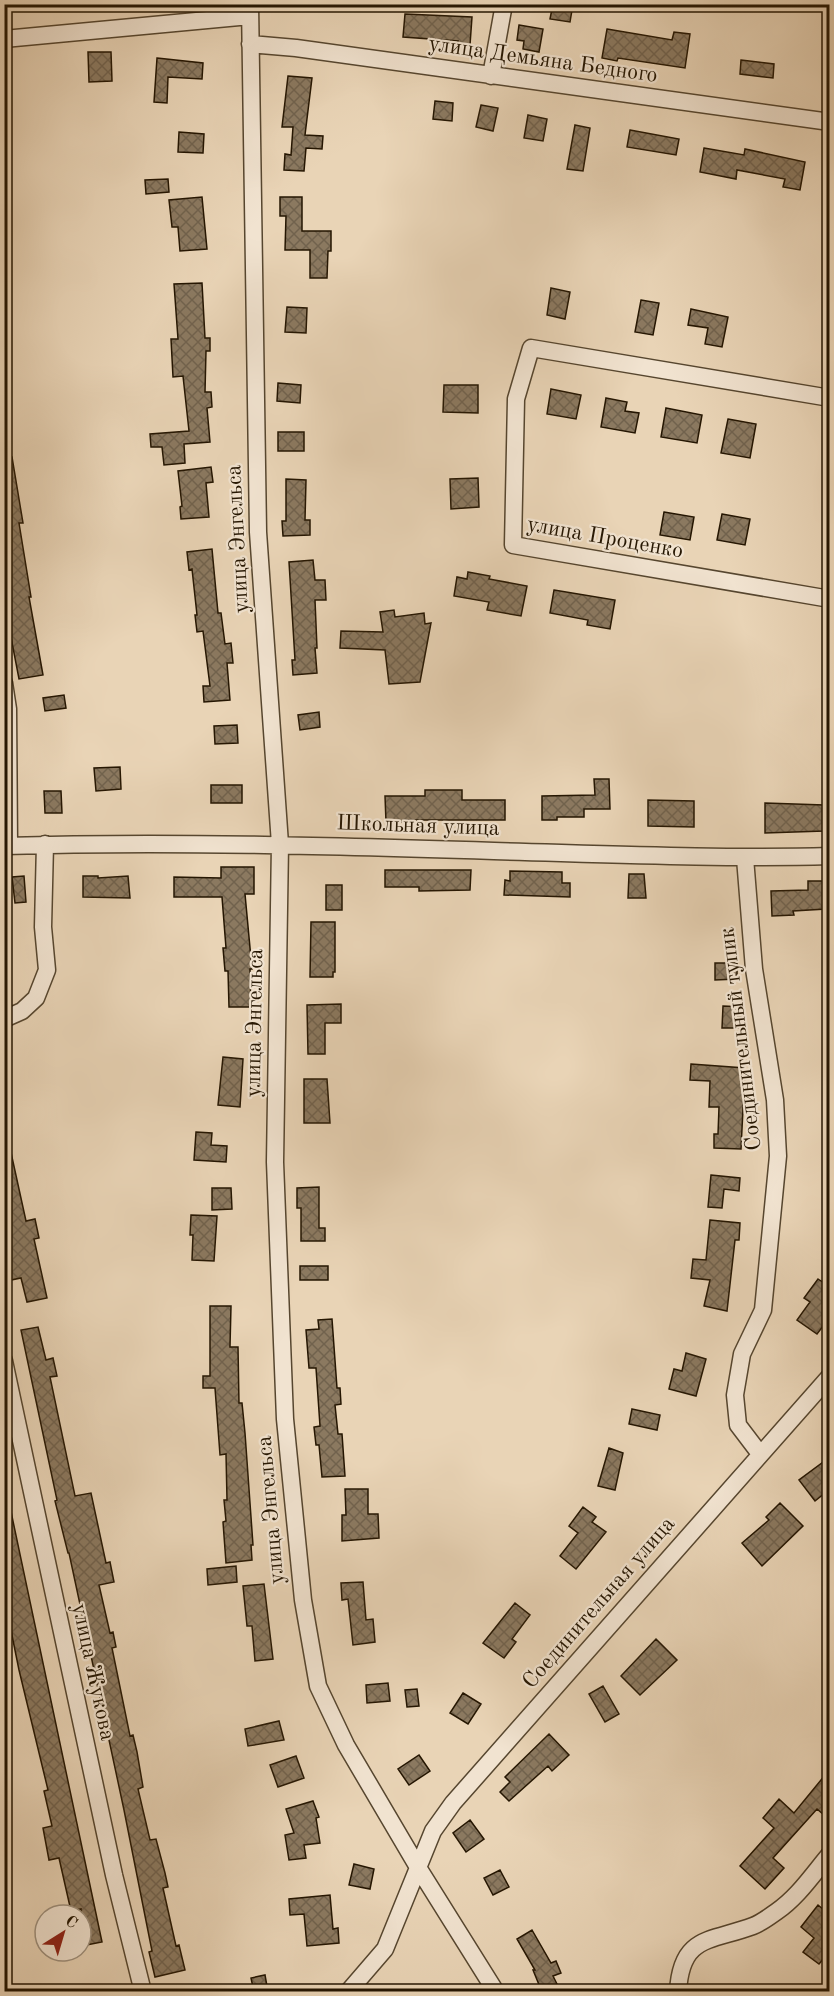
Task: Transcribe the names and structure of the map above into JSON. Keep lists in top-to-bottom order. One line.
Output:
{"streets":{"street":["улица Демьяна Бедного","улица Проценко","улица Энгельса","Школьная улица","Соединительный тупик","Соединительная улица","улица Жукова"]},"crossings":[["улица Демьяна Бедного","улица Энгельса"],["улица Энгельса","Школьная улица"],["улица Энгельса","Соединительная улица"],["Школьная улица","Соединительный тупик"],["Соединительный тупик","Соединительная улица"]],"north":"top right"}
